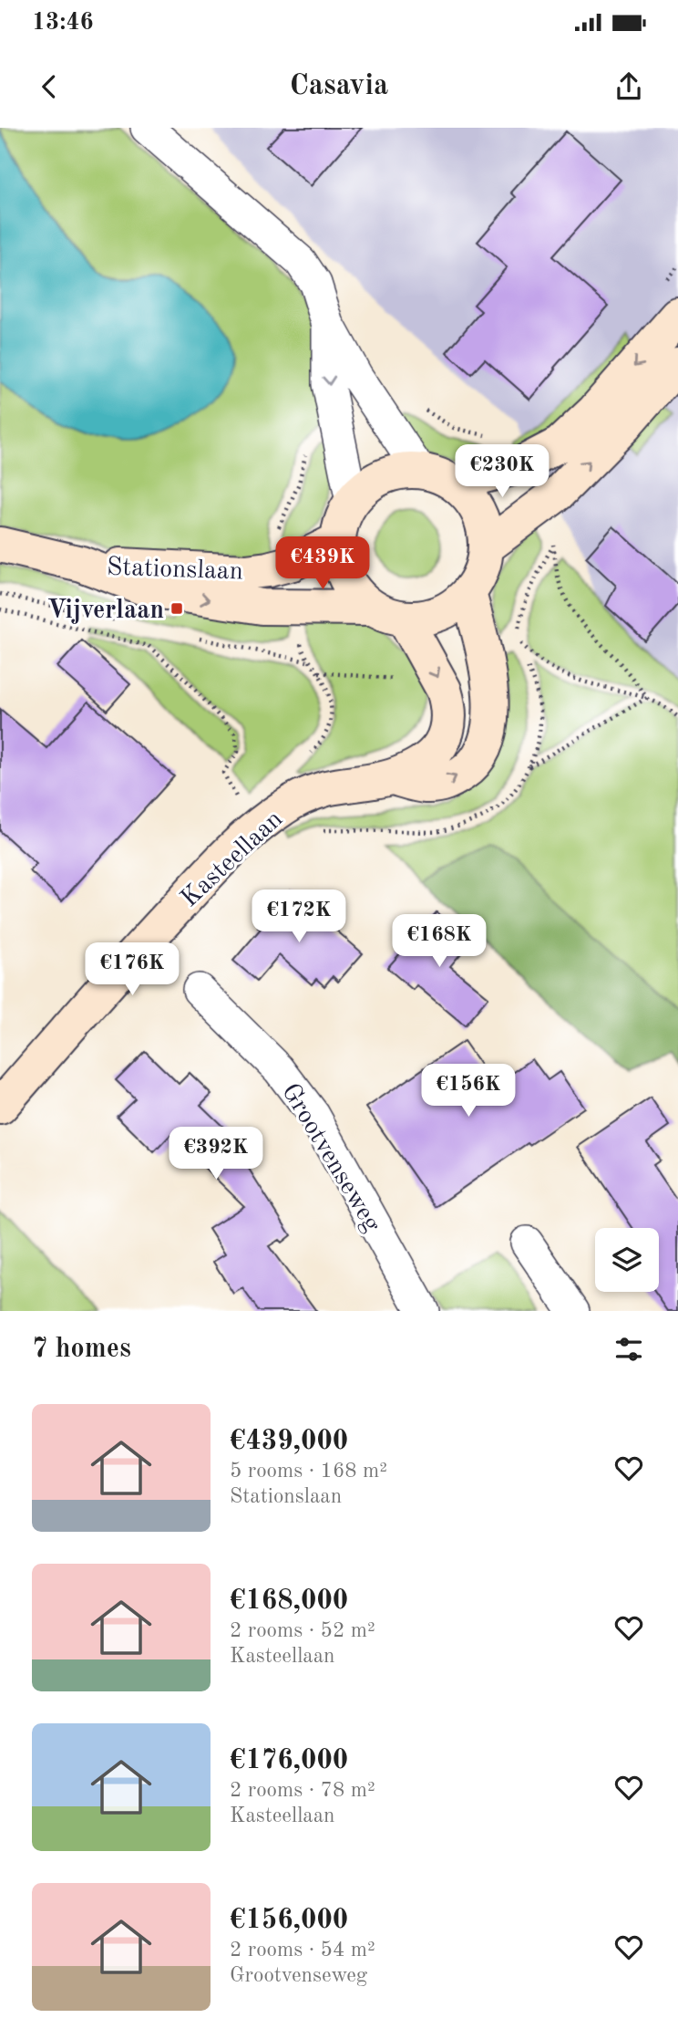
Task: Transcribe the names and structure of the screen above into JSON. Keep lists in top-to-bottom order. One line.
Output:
{"streets":{"street":["Stationslaan","Kasteellaan","Grootvenseweg"]},"crossings":[["Stationslaan","Kasteellaan"]],"places":{"transit":["Vijverlaan"]},"page":{"status":"13:46","header":"Casavia","price":["€230K","€439K","€172K","€168K","€176K","€156K","€392K"],"heading":"7 homes","list":[{"name":"€439,000","note":"5 rooms · 168 m² · Stationslaan"},{"name":"€168,000","note":"2 rooms · 52 m² · Kasteellaan"},{"name":"€176,000","note":"2 rooms · 78 m² · Kasteellaan"},{"name":"€156,000","note":"2 rooms · 54 m² · Grootvenseweg"}]}}
